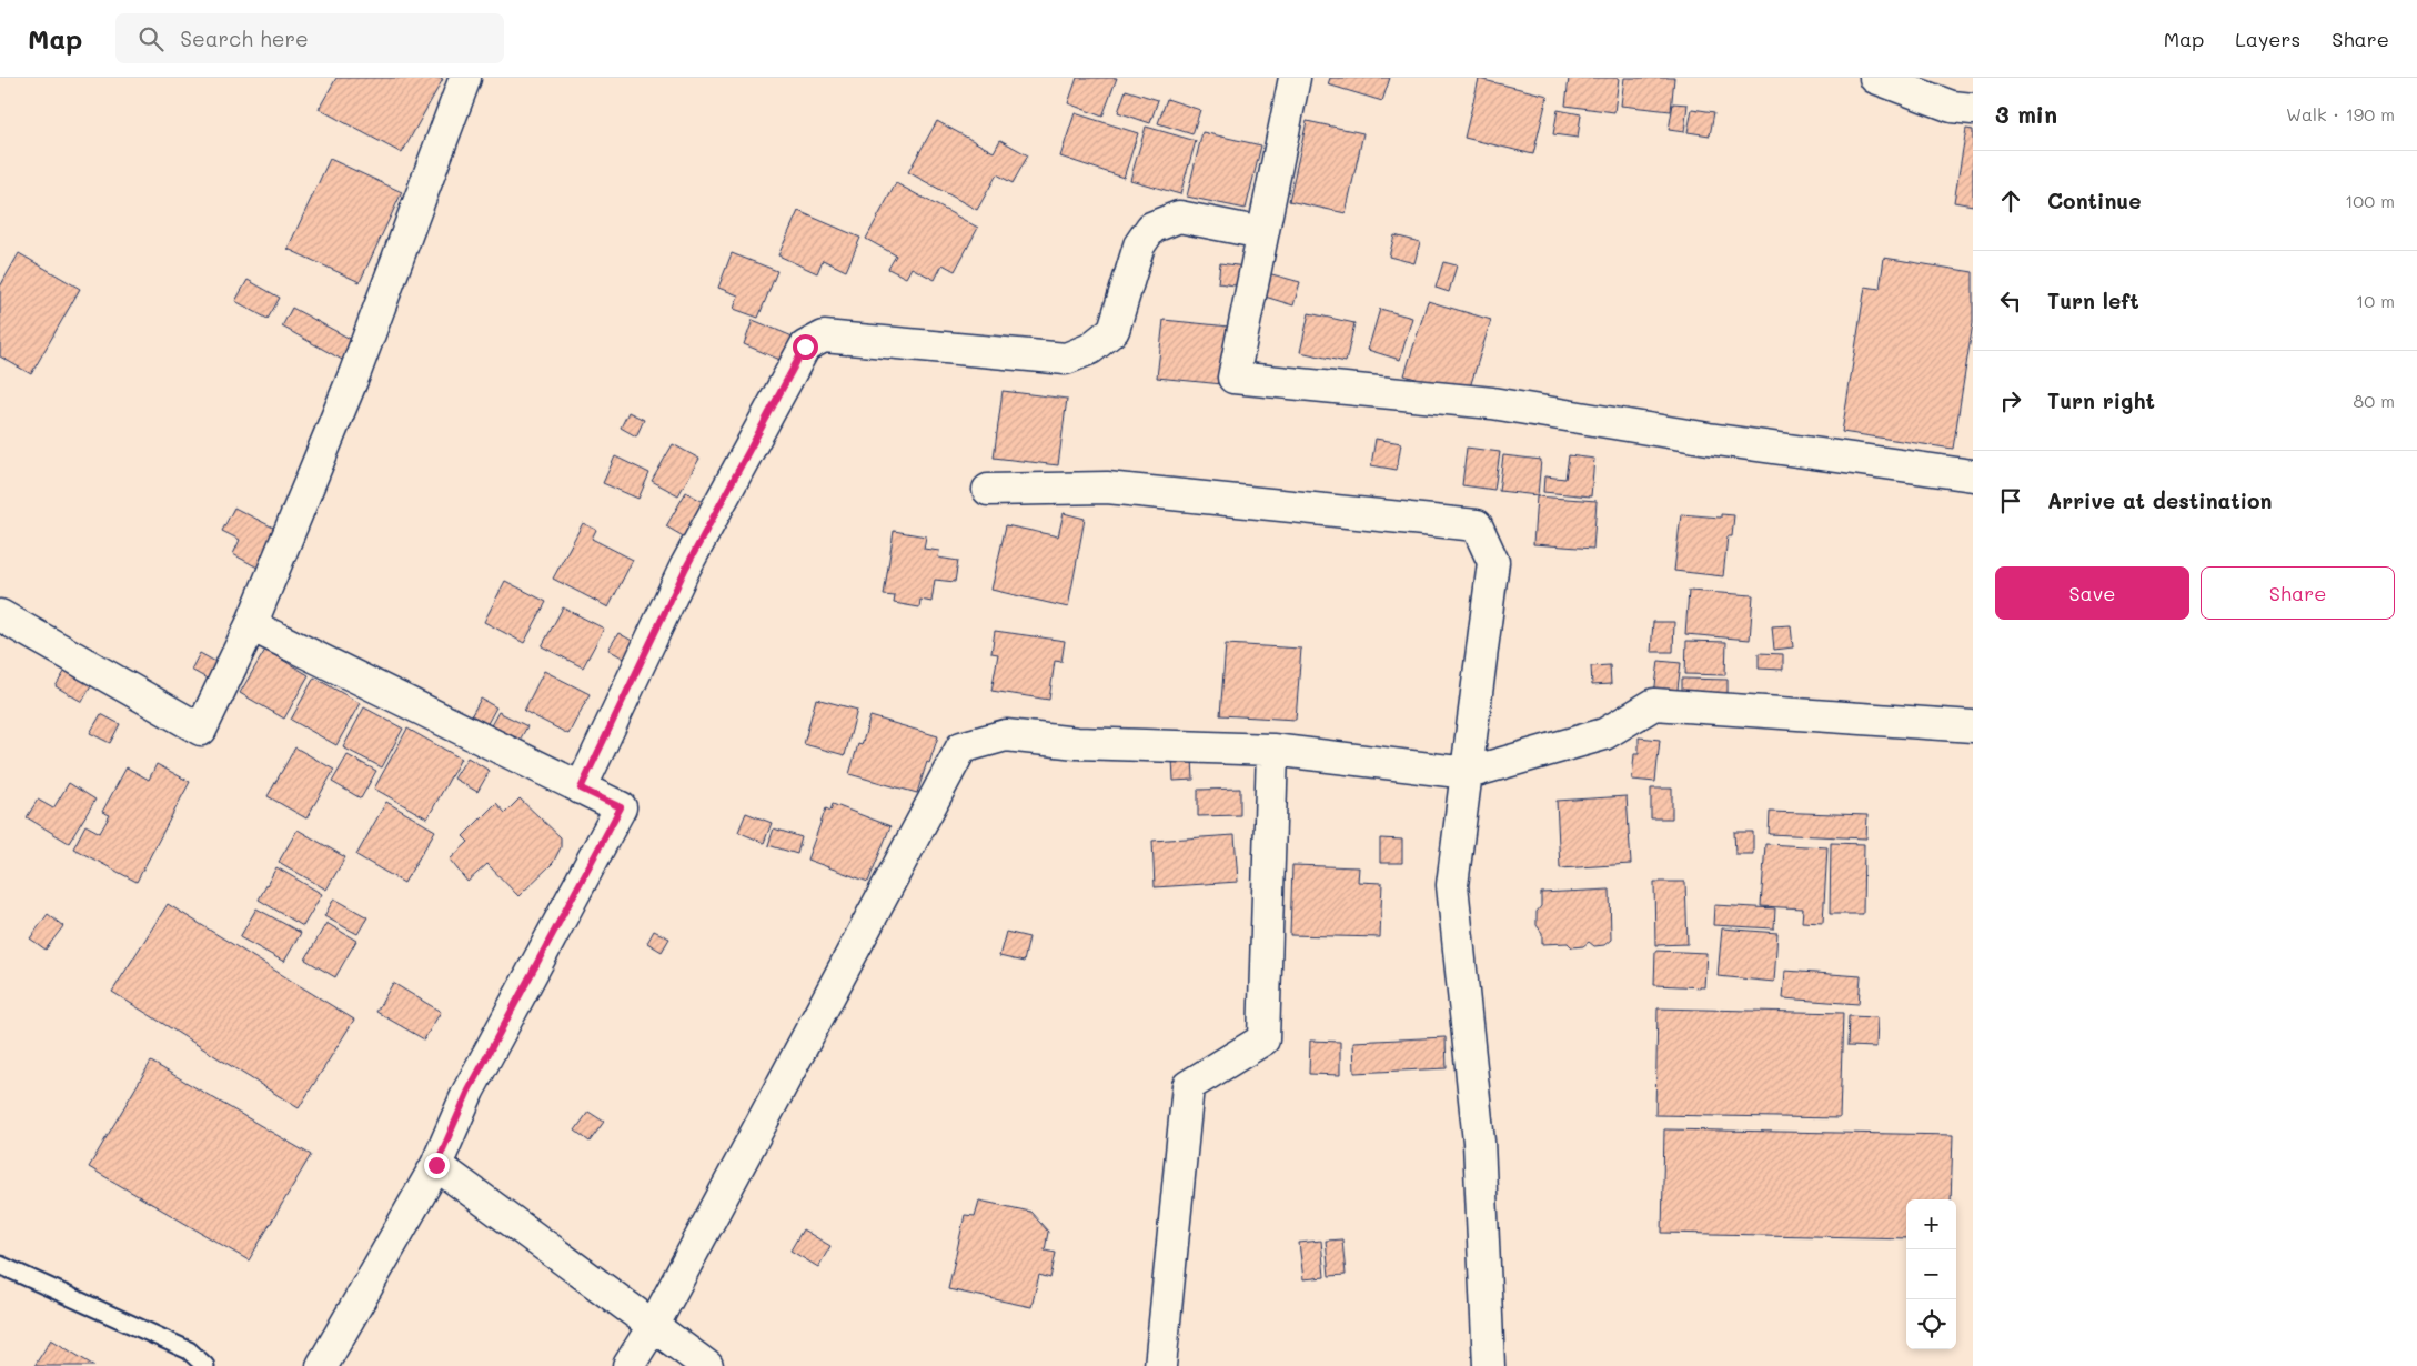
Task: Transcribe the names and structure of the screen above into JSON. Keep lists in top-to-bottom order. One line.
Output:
{"page":{"header":"Map","search":"Search here","nav":["Map","Layers","Share"],"heading":["3 min","Walk · 190 m"],"list":[["Continue","100 m"],["Turn left","10 m"],["Turn right","80 m"],"Arrive at destination"],"buttons":["Save","Share"],"map_buttons":["+","−"]}}
